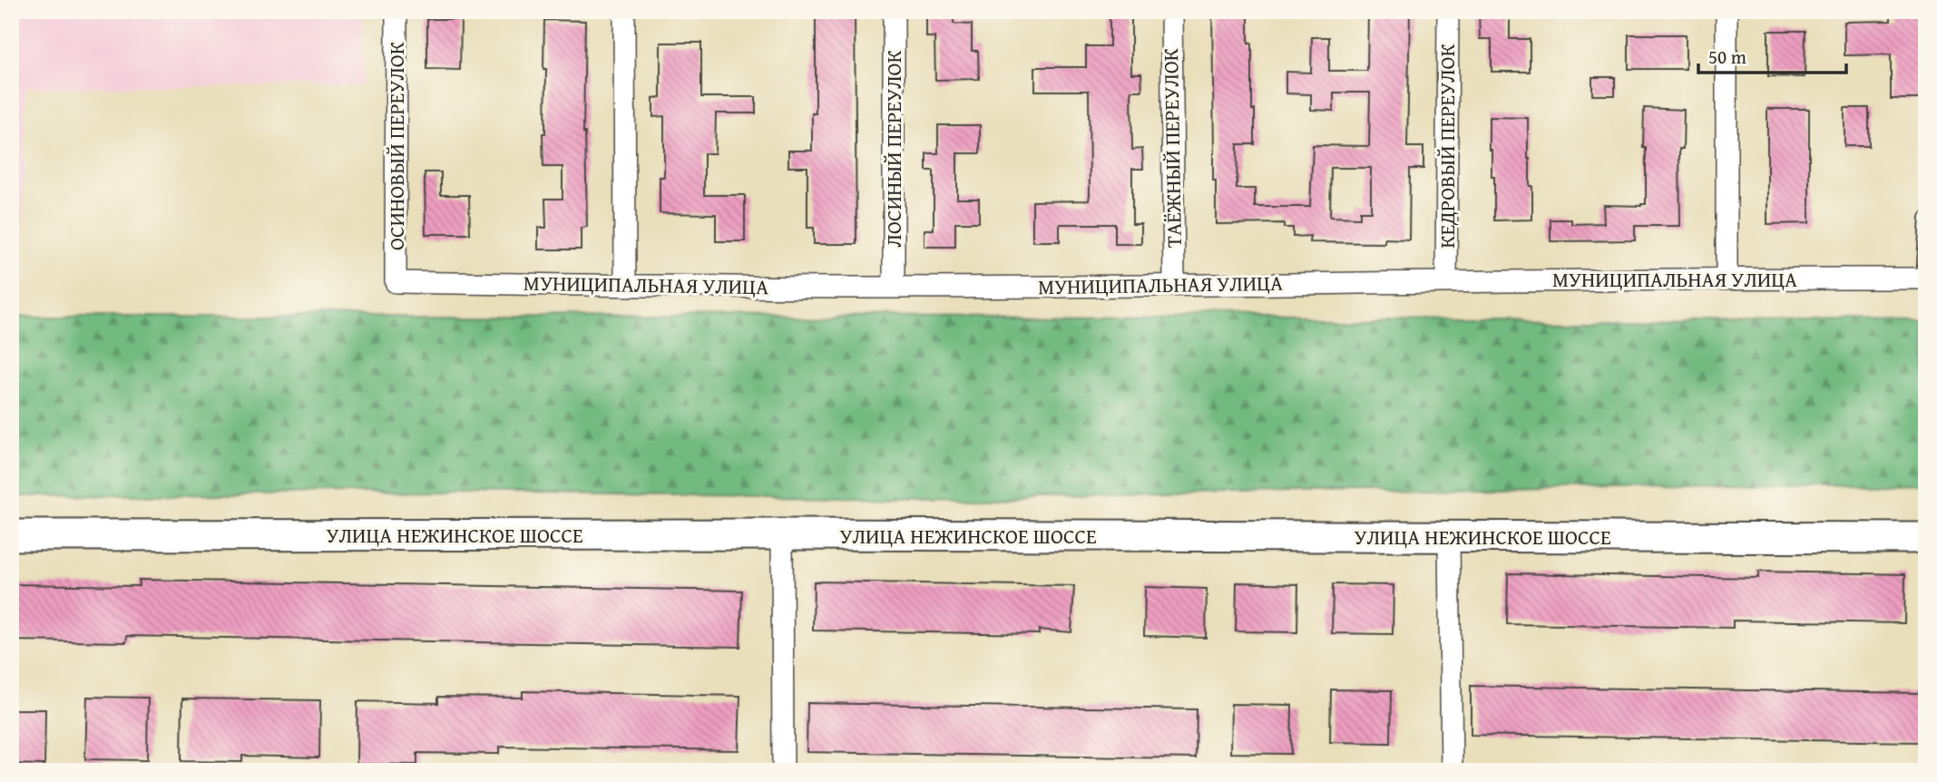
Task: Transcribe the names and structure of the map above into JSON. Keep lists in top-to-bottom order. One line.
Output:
{"streets":{"main road":["УЛИЦА НЕЖИНСКОЕ ШОССЕ"],"street":["ОСИНОВЫЙ ПЕРЕУЛОК","КЕДРОВЫЙ ПЕРЕУЛОК","ТАЁЖНЫЙ ПЕРЕУЛОК","ЛОСИНЫЙ ПЕРЕУЛОК","МУНИЦИПАЛЬНАЯ УЛИЦА"]},"crossings":[["ОСИНОВЫЙ ПЕРЕУЛОК","МУНИЦИПАЛЬНАЯ УЛИЦА"],["КЕДРОВЫЙ ПЕРЕУЛОК","МУНИЦИПАЛЬНАЯ УЛИЦА"],["ТАЁЖНЫЙ ПЕРЕУЛОК","МУНИЦИПАЛЬНАЯ УЛИЦА"],["ЛОСИНЫЙ ПЕРЕУЛОК","МУНИЦИПАЛЬНАЯ УЛИЦА"]],"scale_bar":"50 m"}
